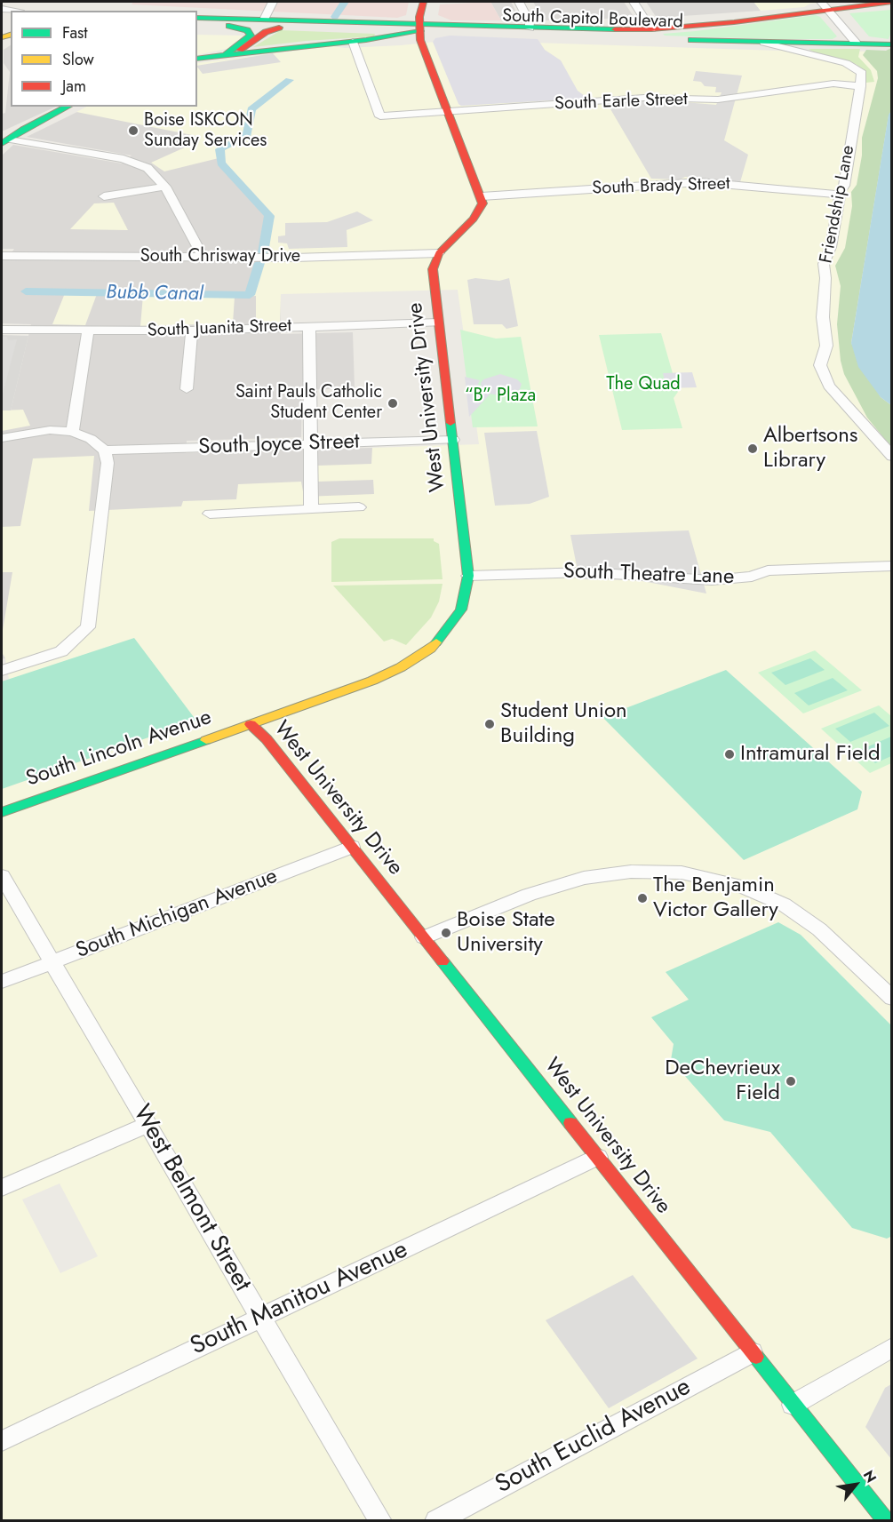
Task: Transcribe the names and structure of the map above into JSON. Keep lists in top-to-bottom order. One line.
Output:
{"streets":{"street":["South Capitol Boulevard","South Earle Street","South Brady Street","Friendship Lane","South Chrisway Drive","South Juanita Street","West University Drive","South Joyce Street","South Theatre Lane","South Lincoln Avenue","South Michigan Avenue","West Belmont Street","South Manitou Avenue","South Euclid Avenue"]},"crossings":[["South Earle Street","Friendship Lane"],["South Brady Street","Friendship Lane"],["South Chrisway Drive","West University Drive"],["South Juanita Street","West University Drive"],["West University Drive","South Joyce Street"],["West University Drive","South Theatre Lane"],["West University Drive","South Lincoln Avenue"],["West University Drive","South Michigan Avenue"],["West University Drive","South Manitou Avenue"],["West University Drive","South Euclid Avenue"],["South Michigan Avenue","West Belmont Street"],["West Belmont Street","South Manitou Avenue"]],"water":["Bubb Canal"],"parks":["The Quad","“B” Plaza"],"places":["Boise ISKCON Sunday Services","Saint Pauls Catholic Student Center","Albertsons Library","Student Union Building","Intramural Field","The Benjamin Victor Gallery","Boise State University","DeChevrieux Field"],"legend":["Fast","Slow","Jam"],"north":"top right"}
